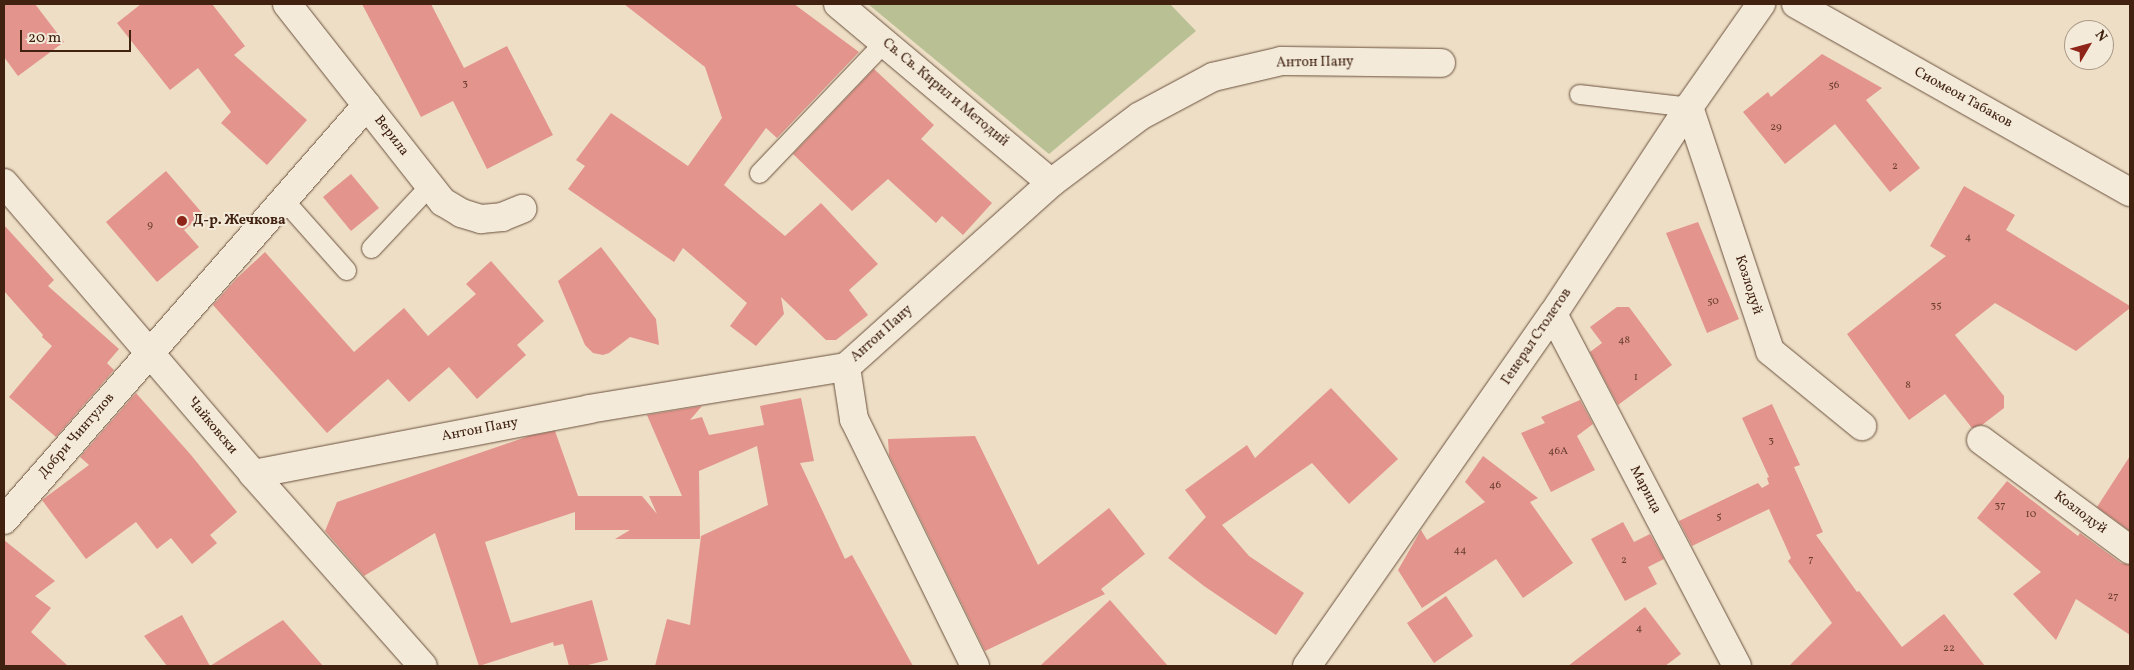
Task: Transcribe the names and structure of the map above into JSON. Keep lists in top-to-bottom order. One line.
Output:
{"streets":{"street":["Антон Пану","Св. Св. Кирил и Методий","Сиомеон Табаков","Верила","Козлодуй","Генерал Столетов","Чайковски","Добри Чинтулов","Марица"]},"crossings":[["Антон Пану","Св. Св. Кирил и Методий"],["Антон Пану","Чайковски"],["Верила","Добри Чинтулов"],["Козлодуй","Генерал Столетов"],["Генерал Столетов","Марица"],["Чайковски","Добри Чинтулов"]],"places":["Д-р. Жечкова"],"house_numbers":["3","56","29","2","9","4","50","35","48","1","8","3","46А","46","37","10","5","44","7","2","27","4","22"],"scale_bar":"20 m","north":"top right"}
